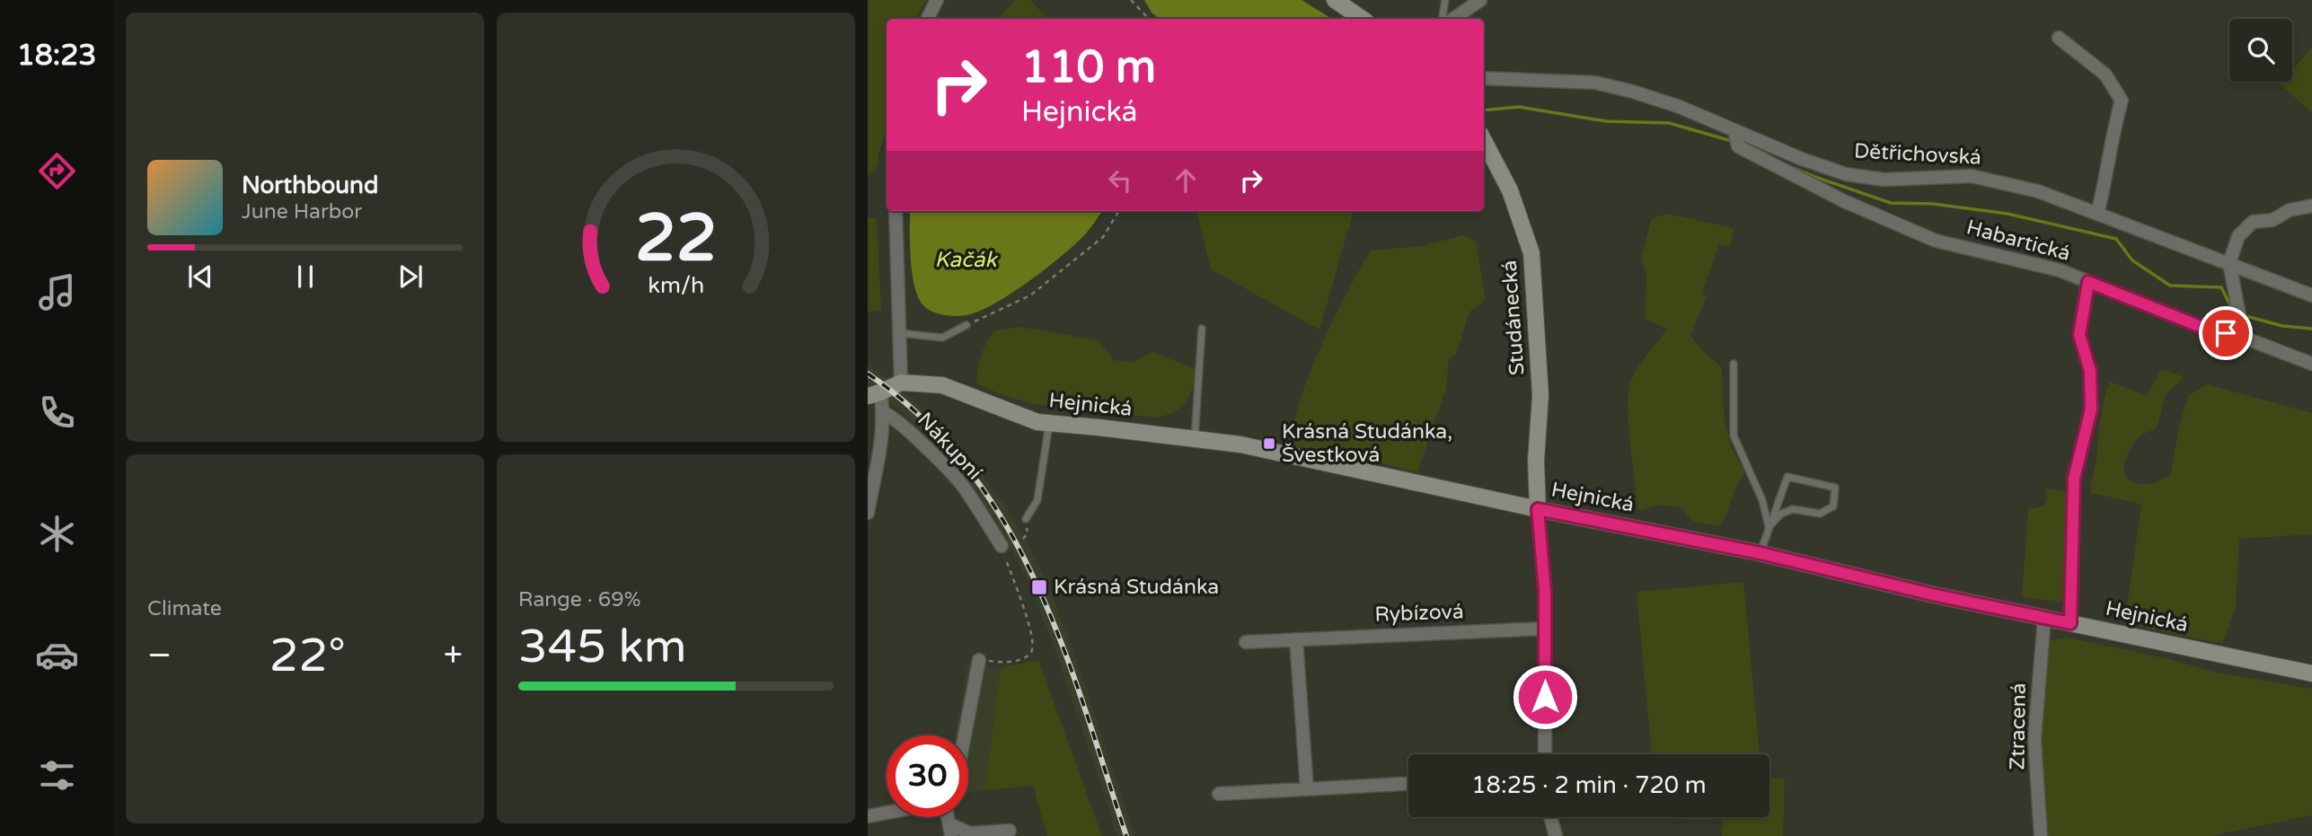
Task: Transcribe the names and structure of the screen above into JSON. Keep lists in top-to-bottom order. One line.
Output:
{"streets":{"main road":["Studánecká","Hejnická"],"street":["Dětřichovská","Habartická","Nákupní","Rybízová","Ztracená"]},"crossings":[["Dětřichovská","Habartická"],["Studánecká","Hejnická"],["Hejnická","Nákupní"],["Hejnická","Ztracená"]],"water":["Kačák"],"places":{"transit":["Krásná Studánka, Švestková","Krásná Studánka"]},"page":{"tabs":"18:23","turn":["110 m","Hejnická"],"song":["Northbound","June Harbor"],"tile":["Climate",["Range · 69%","345 km"]],"heat":["−","22°","+"],"limit":"30","trip":"18:25 · 2 min · 720 m","gauge":["22","km/h"]}}
